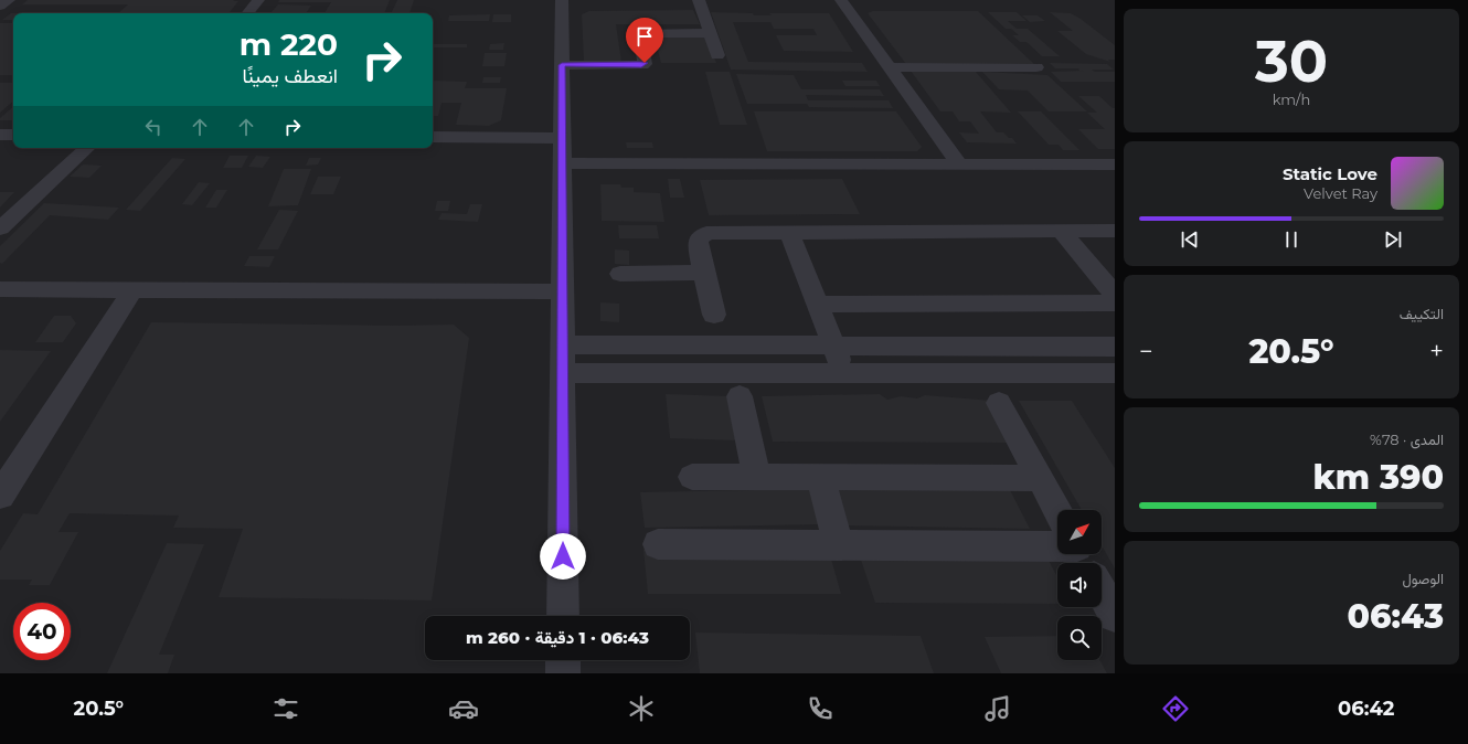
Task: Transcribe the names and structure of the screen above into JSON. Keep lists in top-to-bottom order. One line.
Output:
{"north":"top right","page":{"tile":[["30","km/h"],"التكييف",["المدى · 78%","390 km"],["الوصول","06:43"]],"turn":["220 m","انعطف يمينًا"],"song":["Static Love","Velvet Ray"],"heat":["−","20.5°","+"],"limit":"40","trip":"06:43 · 1 دقيقة · 260 m","tabs":["06:42","20.5°"]}}
